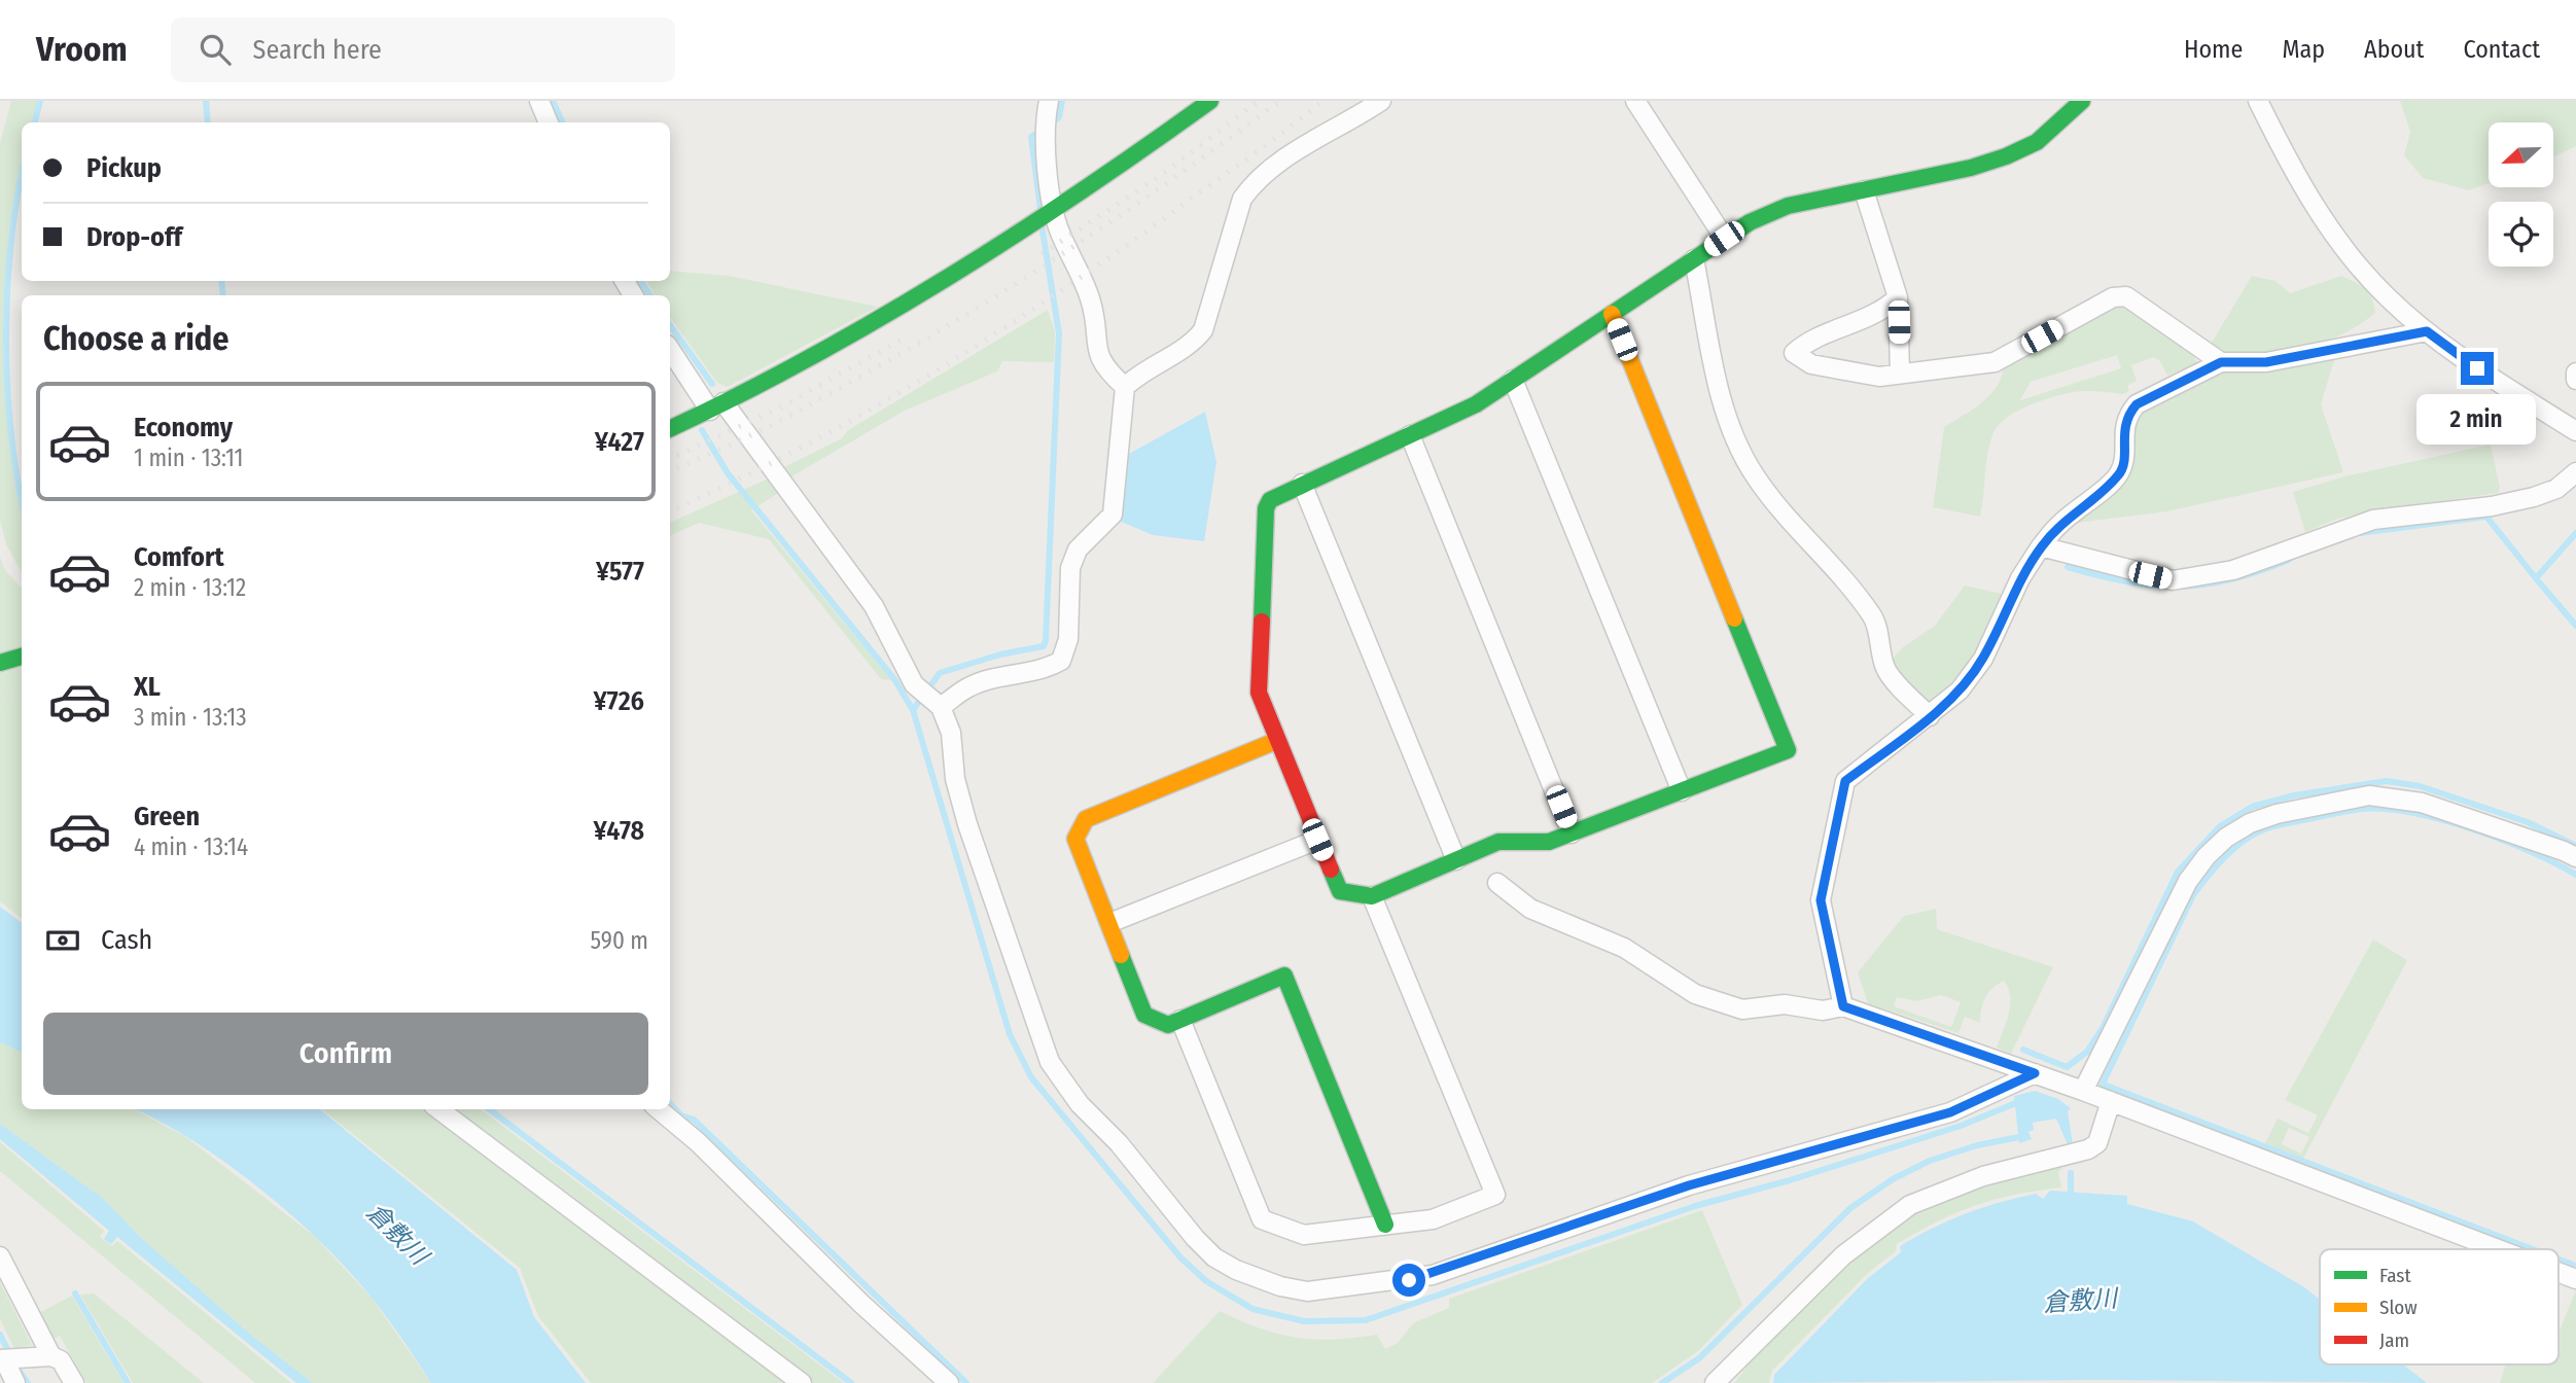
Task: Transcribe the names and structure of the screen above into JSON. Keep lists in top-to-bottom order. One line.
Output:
{"water":["倉敷川"],"legend":["Fast","Slow","Jam"],"north":"left","page":{"header":"Vroom","search":"Search here","nav":["Home","Map","About","Contact"],"banner":["Pickup","Drop-off"],"heading":"Choose a ride","list":[{"name":"Economy","note":"1 min · 13:11","value":"¥427"},{"name":"Comfort","note":"2 min · 13:12","value":"¥577"},{"name":"XL","note":"3 min · 13:13","value":"¥726"},{"name":"Green","note":"4 min · 13:14","value":"¥478"}],"bubble":"2 min","pay":["Cash","590 m"],"buttons":"Confirm"}}
